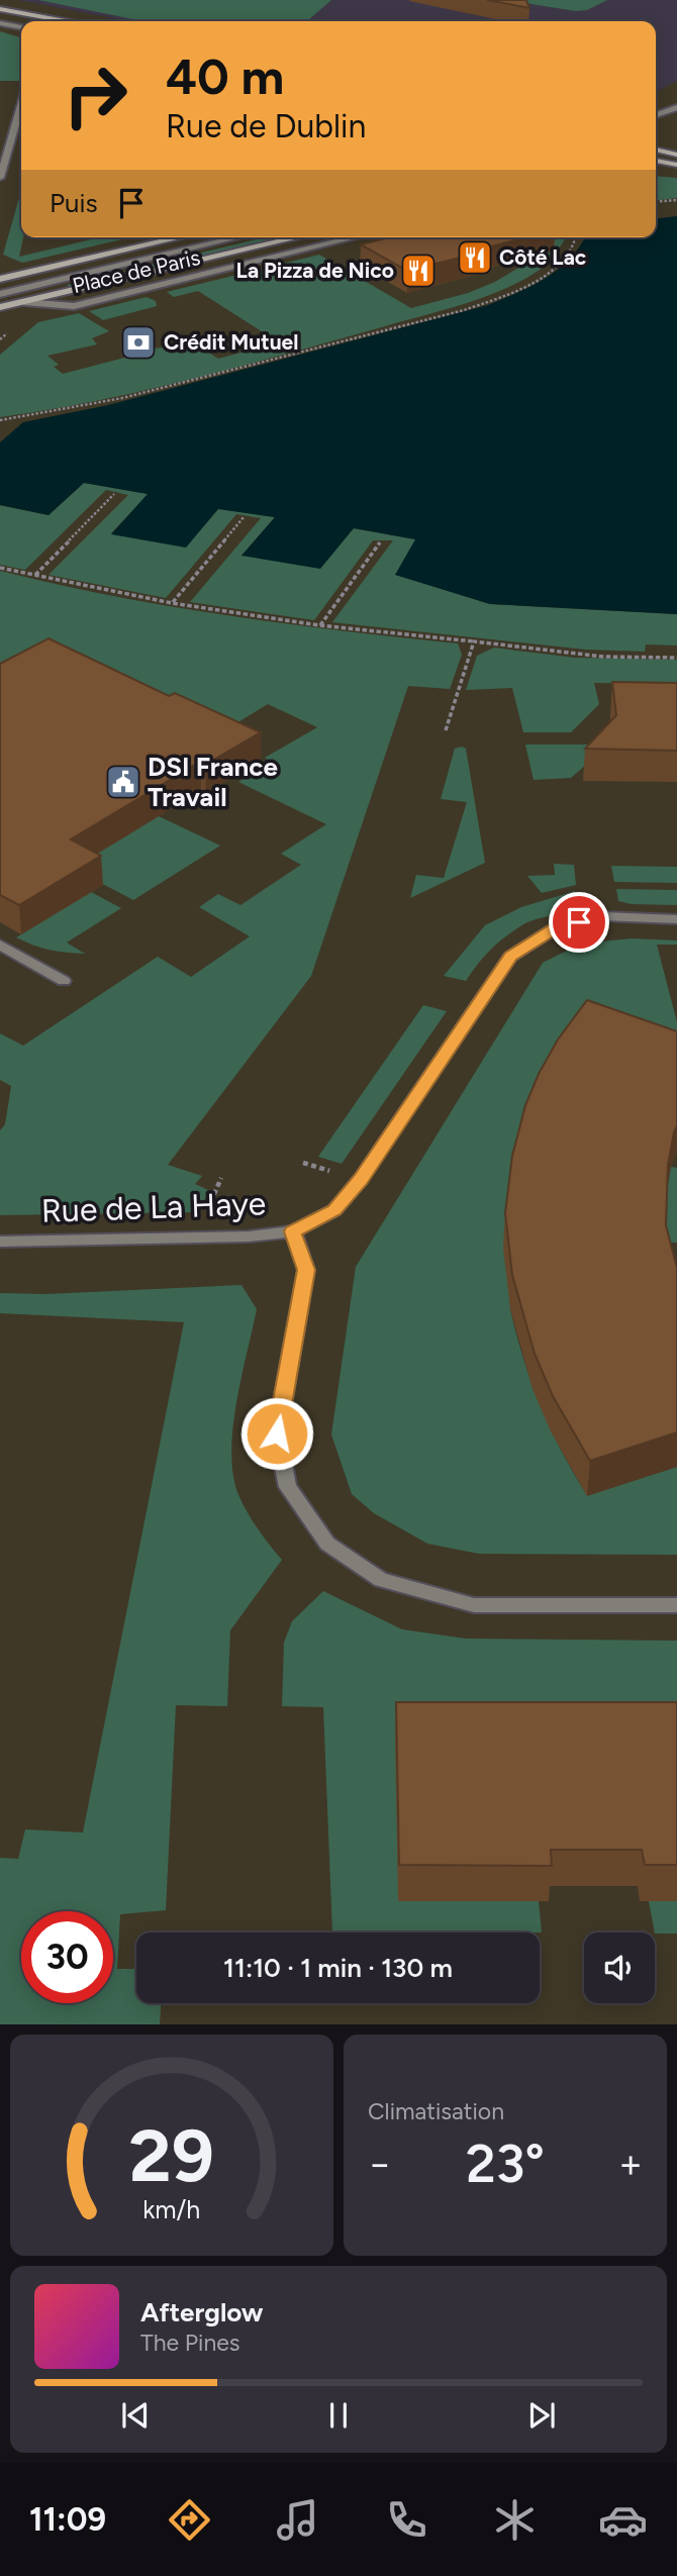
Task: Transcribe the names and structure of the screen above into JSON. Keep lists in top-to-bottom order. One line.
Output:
{"streets":{"street":["Place de Paris","Rue de La Haye"]},"places":{"restaurant":["Côté Lac","La Pizza de Nico"],"bank":["Crédit Mutuel"],"public building":["DSI France Travail"]},"page":{"turn":["40 m","Rue de Dublin"],"then":"Puis","limit":"30","trip":"11:10 · 1 min · 130 m","tile":"Climatisation","heat":["−","23°","+"],"song":["Afterglow","The Pines"],"tabs":"11:09","gauge":["29","km/h"]}}
